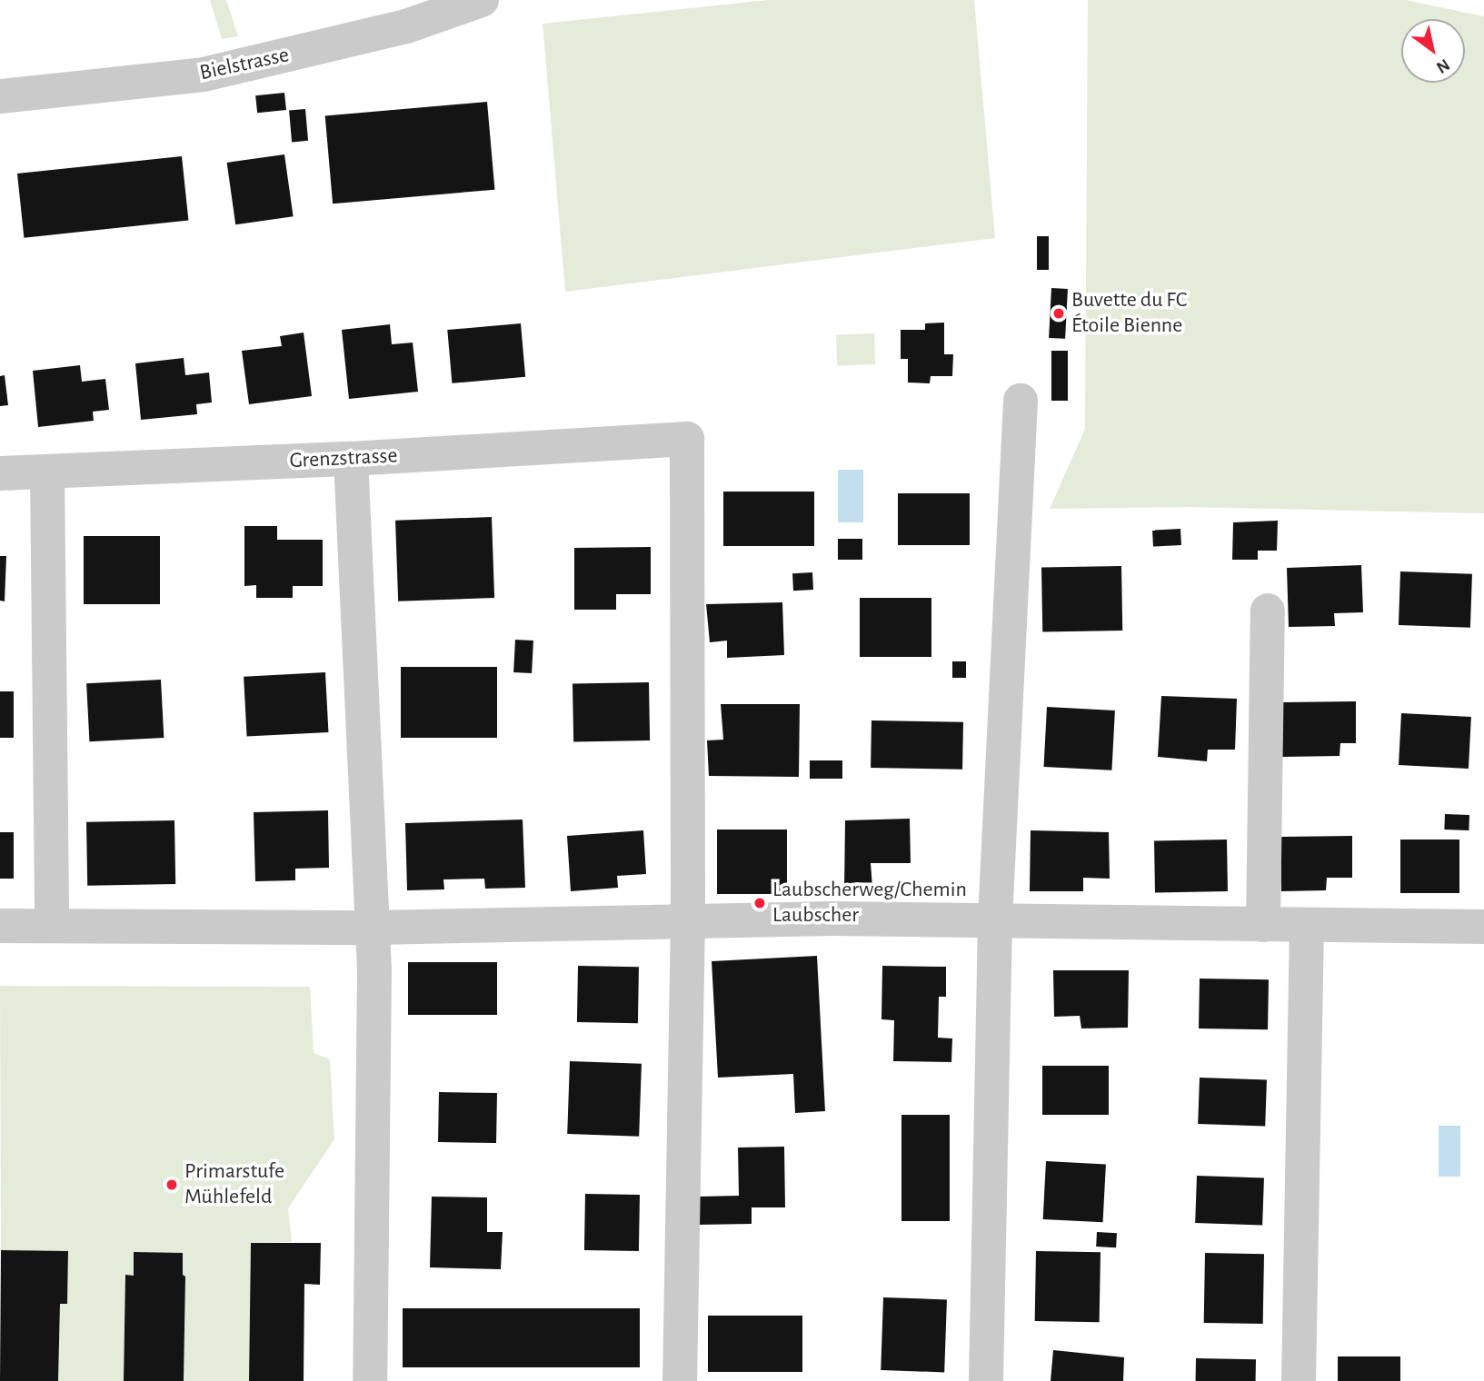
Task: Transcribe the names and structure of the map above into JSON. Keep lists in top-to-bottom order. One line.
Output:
{"streets":{"street":["Bielstrasse","Grenzstrasse"]},"places":["Buvette du FC Étoile Bienne","Laubscherweg/Chemin Laubscher","Primarstufe Mühlefeld"],"north":"bottom right"}
